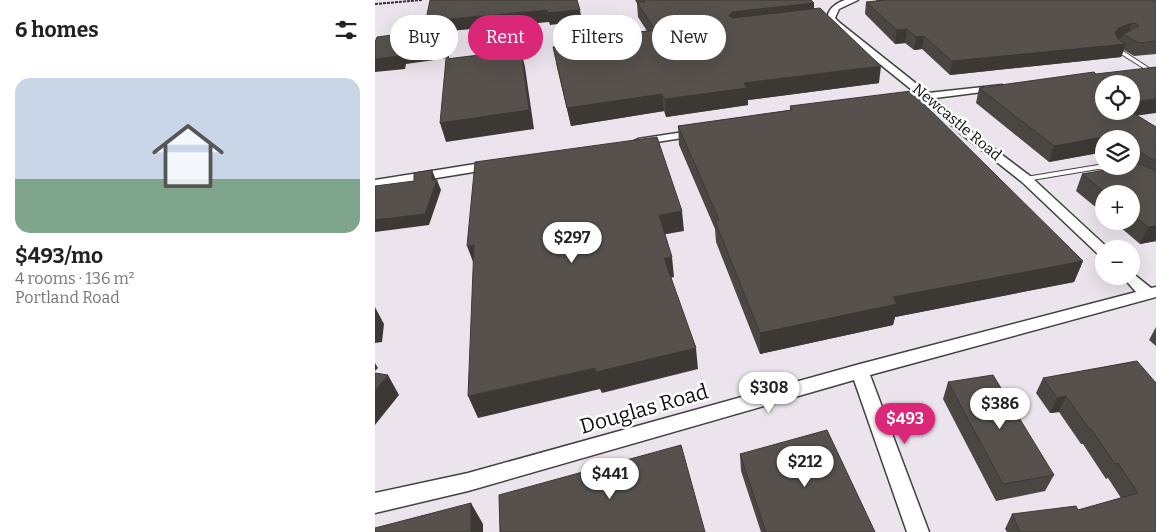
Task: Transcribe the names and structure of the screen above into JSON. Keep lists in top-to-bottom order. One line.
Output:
{"streets":{"street":["Newcastle Road","Douglas Road"]},"page":{"heading":"6 homes","chip":["Buy","Rent","Filters","New"],"list":[{"name":"$493/mo","note":"4 rooms · 136 m² · Portland Road"}],"map_buttons":["+","−"],"price":["$297","$308","$386","$493","$212","$441"]}}
